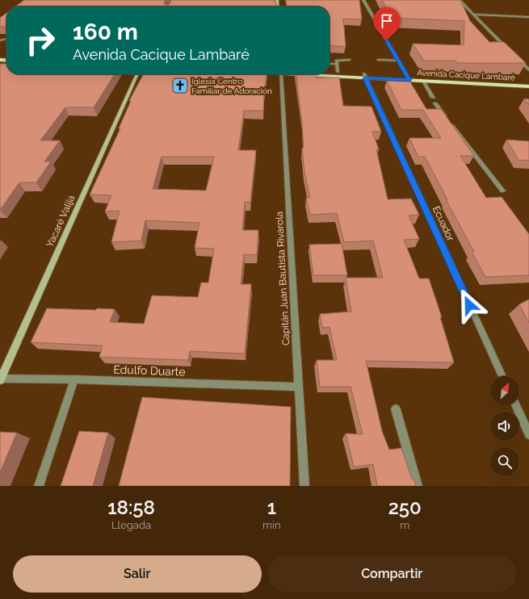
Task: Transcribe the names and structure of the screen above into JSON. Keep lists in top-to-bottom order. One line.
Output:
{"streets":{"main road":["Avenida Cacique Lambaré"],"street":["Yacaré Valija","Ecuador","Capitán Juan Bautista Rivarola","Edulfo Duarte"]},"crossings":[["Avenida Cacique Lambaré","Ecuador"],["Yacaré Valija","Edulfo Duarte"],["Capitán Juan Bautista Rivarola","Edulfo Duarte"]],"places":{"church":["Iglesia Centro Familiar de Adoración"]},"north":"top right","page":{"turn":["160 m","Avenida Cacique Lambaré"],"eta":["18:58","Llegada","1","min","250","m"],"buttons":["Salir","Compartir"]}}
